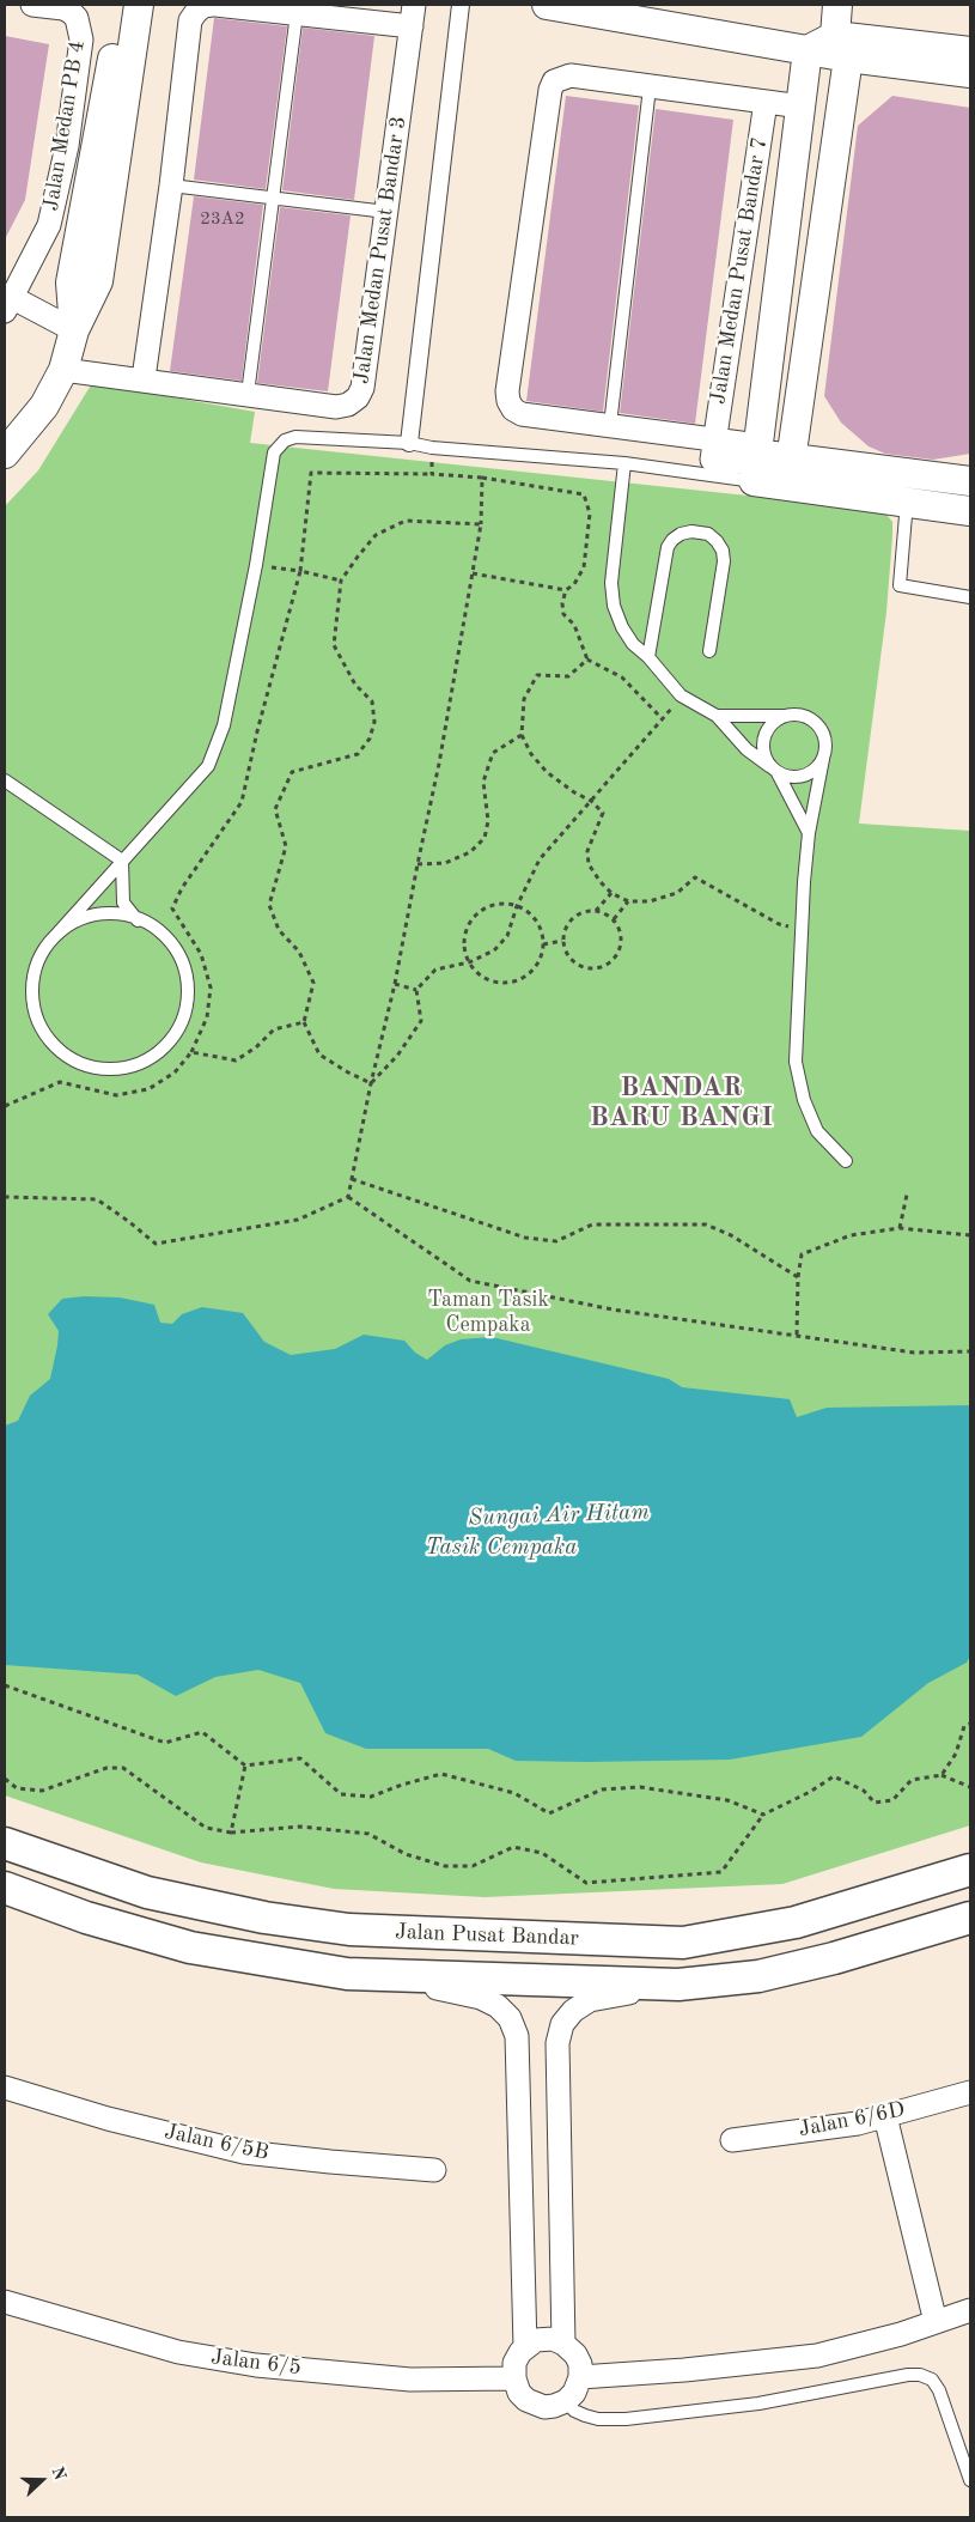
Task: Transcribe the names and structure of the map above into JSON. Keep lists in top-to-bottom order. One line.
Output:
{"streets":{"main road":["Jalan Pusat Bandar"],"street":["Jalan Medan PB 4","Jalan Medan Pusat Bandar 3","Jalan Medan Pusat Bandar 7","Jalan 6/6D","Jalan 6/5B","Jalan 6/5"]},"districts":["BANDAR BARU BANGI"],"water":["Sungai Air Hitam","Tasik Cempaka"],"parks":["Taman Tasik Cempaka"],"house_numbers":["23A2"],"north":"right"}
